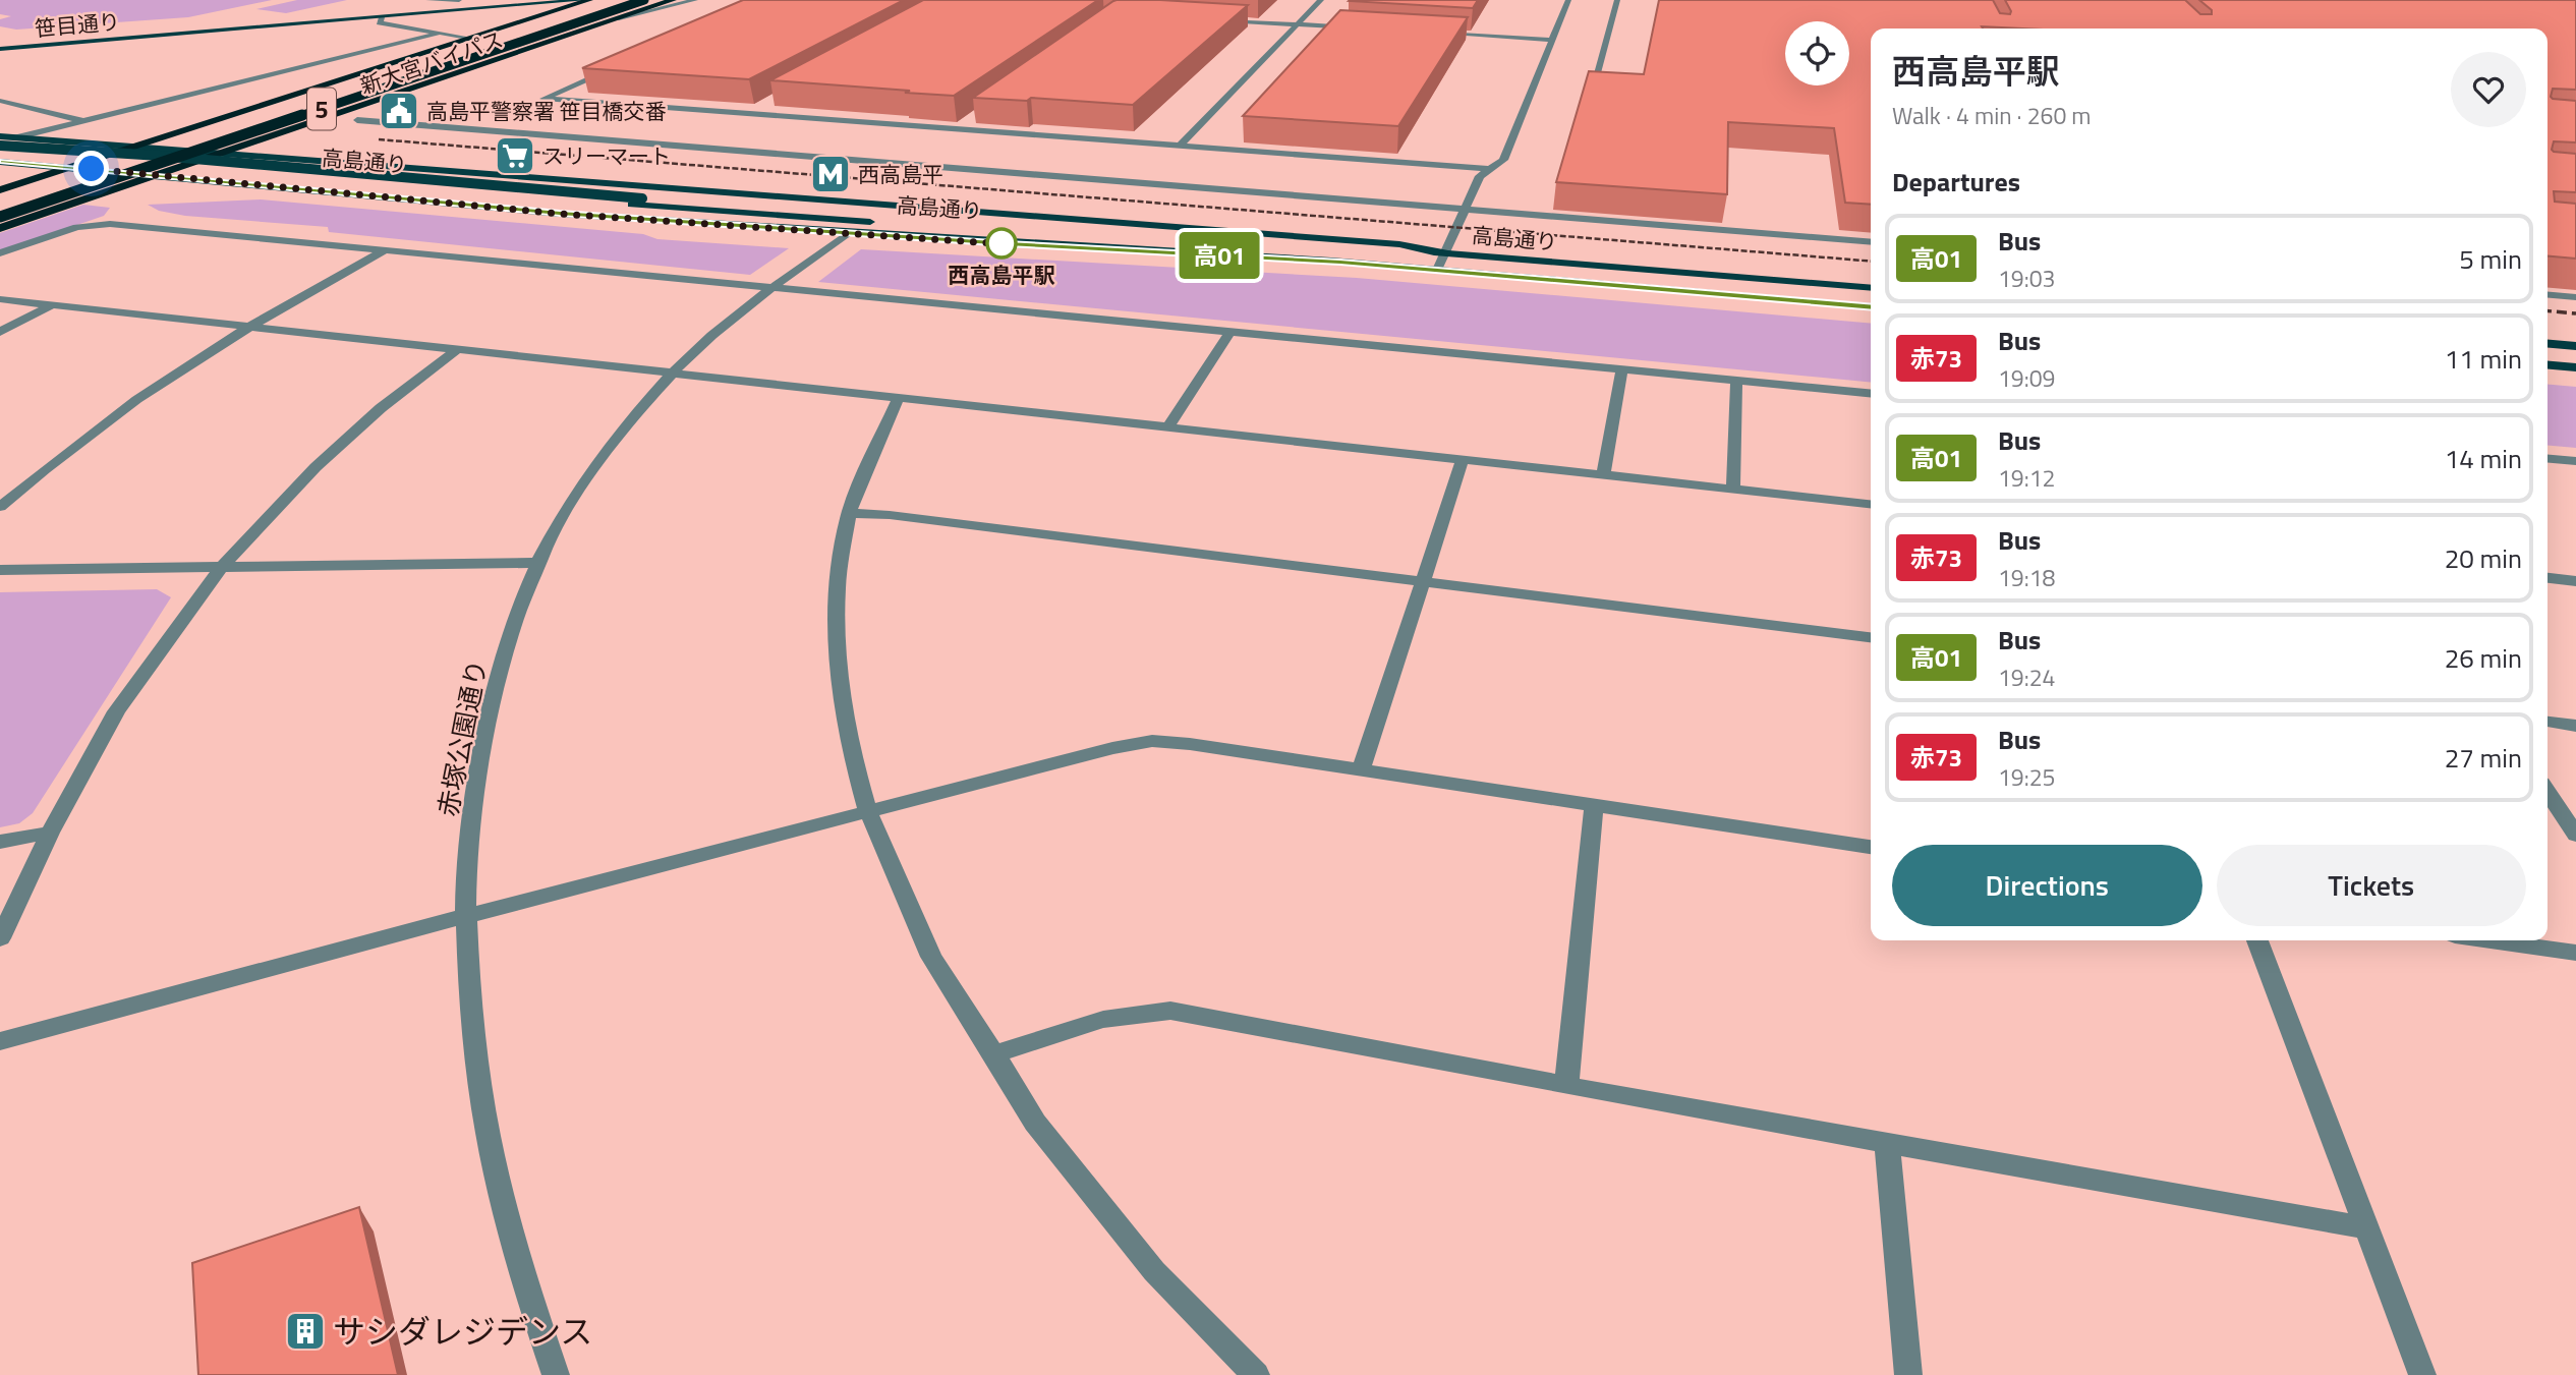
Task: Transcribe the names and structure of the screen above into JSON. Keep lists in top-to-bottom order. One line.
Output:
{"streets":{"highway":["新大宮バイパス","5"],"main road":["笹目通り","高島通り"],"street":["赤塚公園通り"]},"crossings":[["笹目通り","新大宮バイパス"]],"places":{"public building":["高島平警察署 笹目橋交番"],"supermarket":["スリーマート"],"metro station":["西高島平"],"other":["西高島平駅"],"building":["サシダレジデンス"]},"lines":["bus line 高01"],"page":{"on_map":"高01","heading":[["西高島平駅","Walk · 4 min · 260 m"],"Departures"],"list":[{"mark":"高01","name":"Bus","note":"19:03","value":"5 min"},{"mark":"赤73","name":"Bus","note":"19:09","value":"11 min"},{"mark":"高01","name":"Bus","note":"19:12","value":"14 min"},{"mark":"赤73","name":"Bus","note":"19:18","value":"20 min"},{"mark":"高01","name":"Bus","note":"19:24","value":"26 min"},{"mark":"赤73","name":"Bus","note":"19:25","value":"27 min"}],"buttons":["Directions","Tickets"]}}
